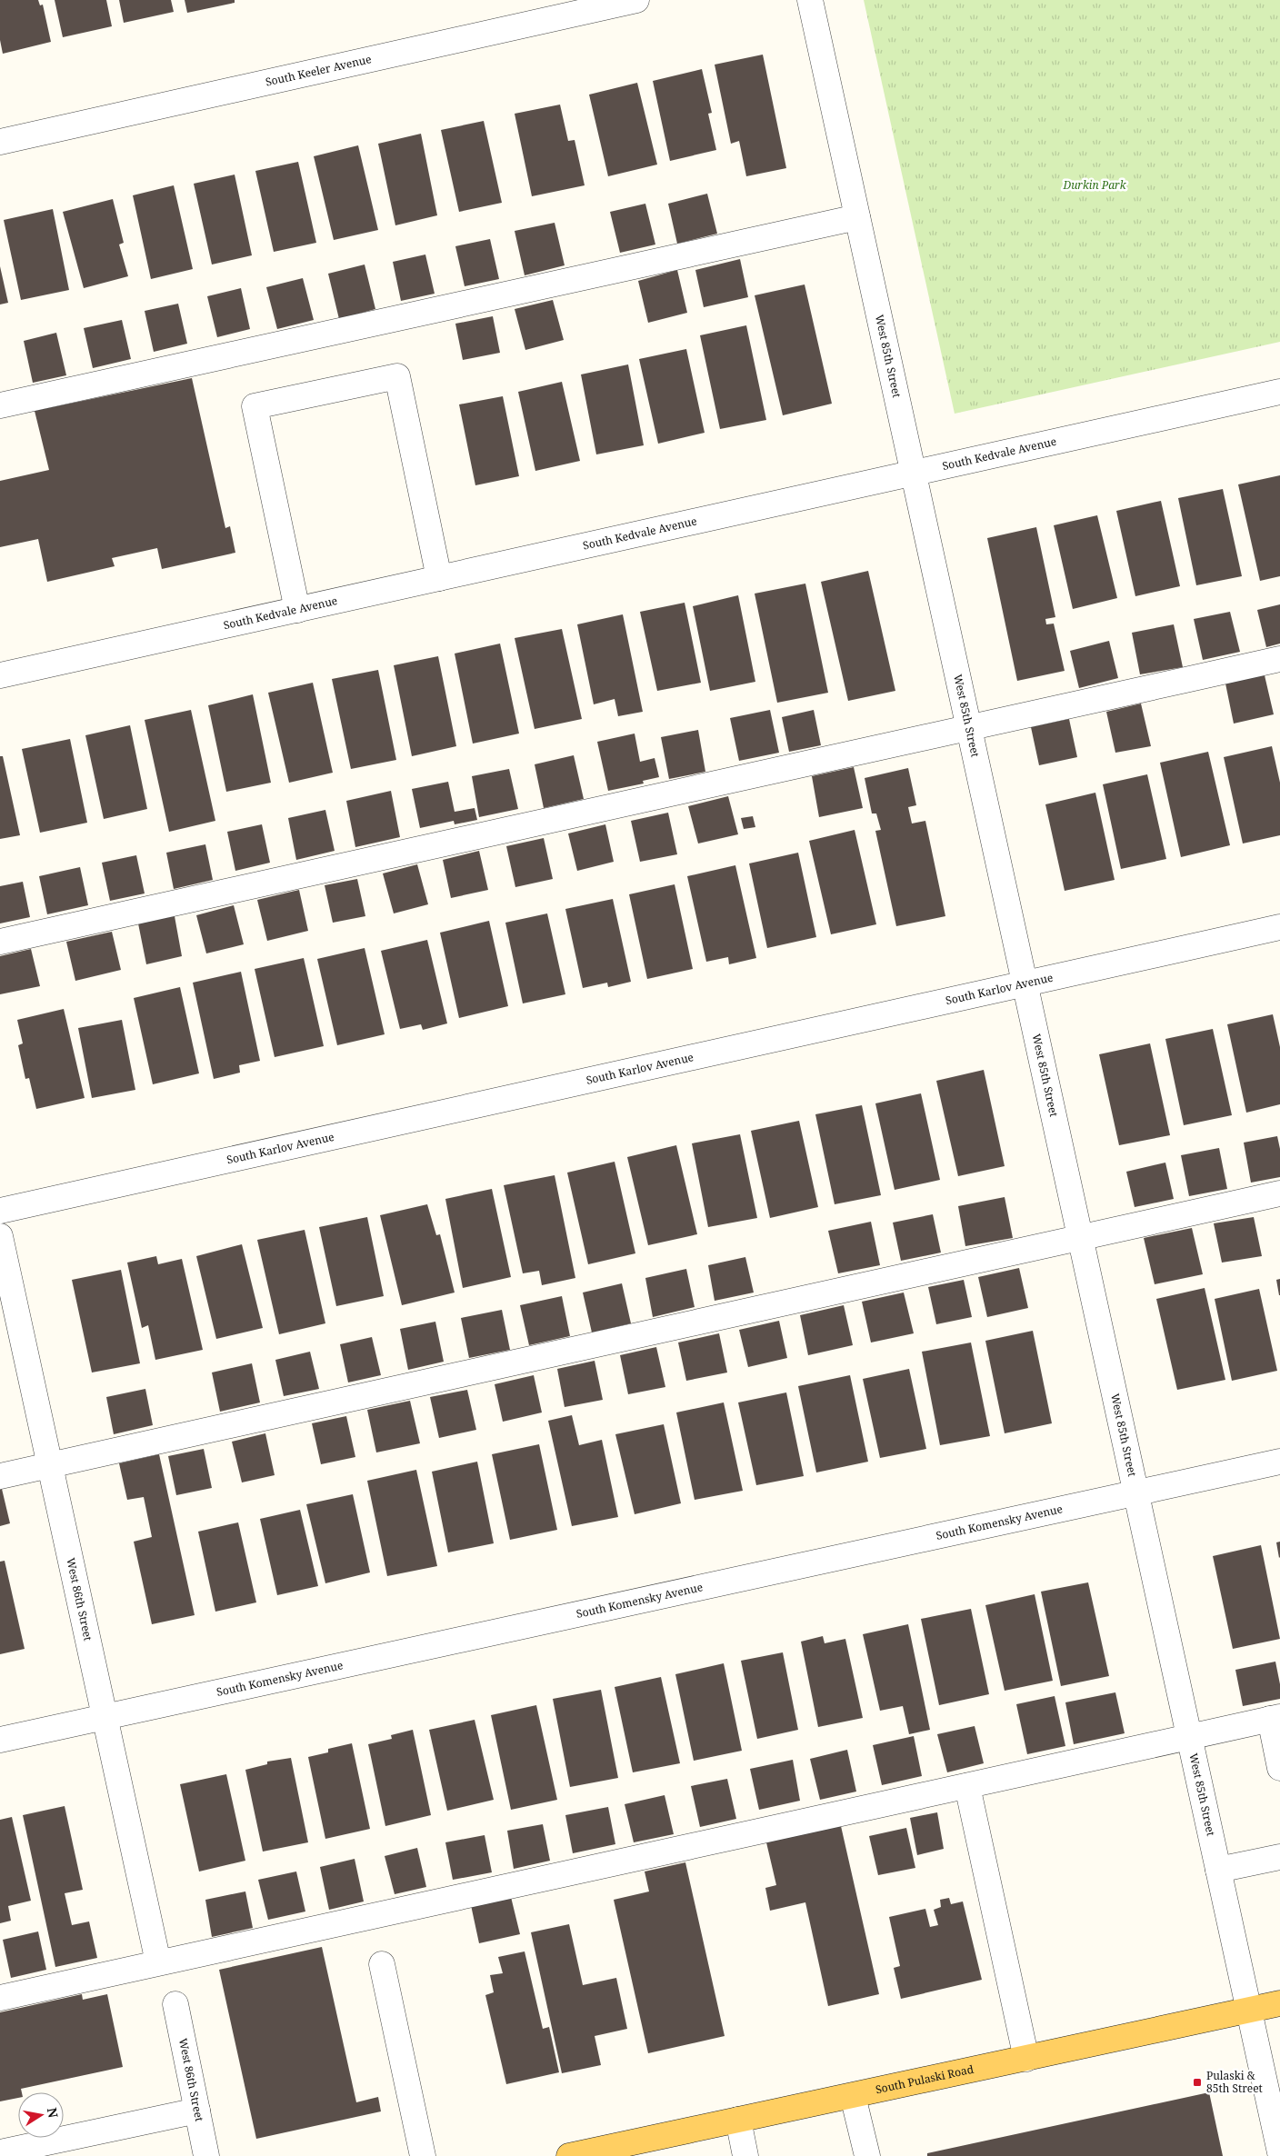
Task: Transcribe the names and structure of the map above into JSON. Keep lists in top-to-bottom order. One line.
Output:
{"streets":{"main road":["South Pulaski Road"],"street":["South Keeler Avenue","West 85th Street","South Kedvale Avenue","South Karlov Avenue","South Komensky Avenue","West 86th Street"]},"crossings":[["West 85th Street","South Kedvale Avenue"],["West 85th Street","South Karlov Avenue"],["West 85th Street","South Komensky Avenue"],["West 85th Street","South Pulaski Road"],["South Komensky Avenue","West 86th Street"]],"parks":["Durkin Park"],"places":{"transit":["Pulaski & 85th Street"]},"north":"right"}
